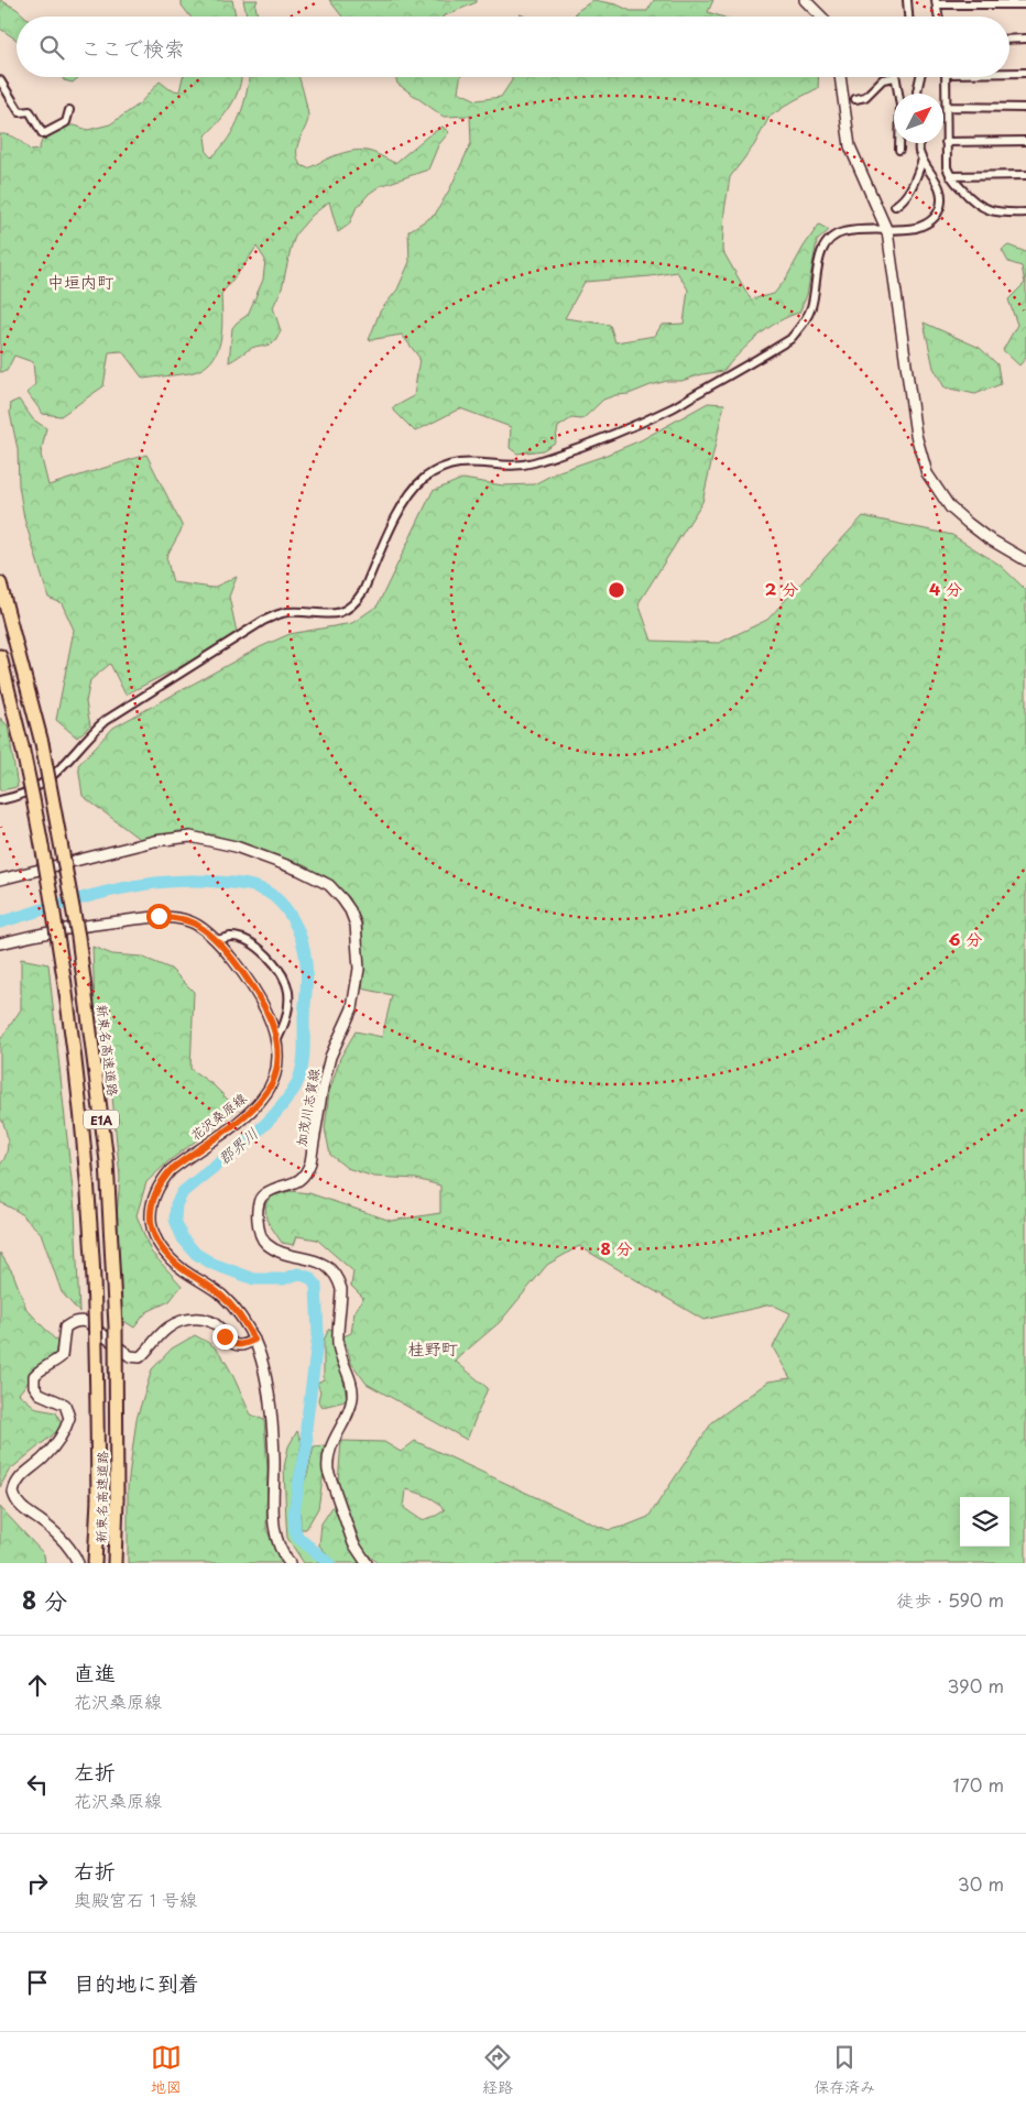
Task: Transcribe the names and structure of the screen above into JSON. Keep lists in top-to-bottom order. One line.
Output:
{"streets":{"highway":["新東名高速道路","E1A"],"main road":["加茂川志賀線","花沢桑原線"]},"districts":["中垣内町","桂野町"],"water":["郡界川"],"north":"top right","page":{"search":"ここで検索","heading":["8 分","徒歩 · 590 m"],"list":[["直進","花沢桑原線","390 m"],["左折","花沢桑原線","170 m"],["右折","奥殿宮石１号線","30 m"],"目的地に到着"],"nav":["地図","経路","保存済み"]},"rings":["2 分","4 分","6 分","8 分"]}
